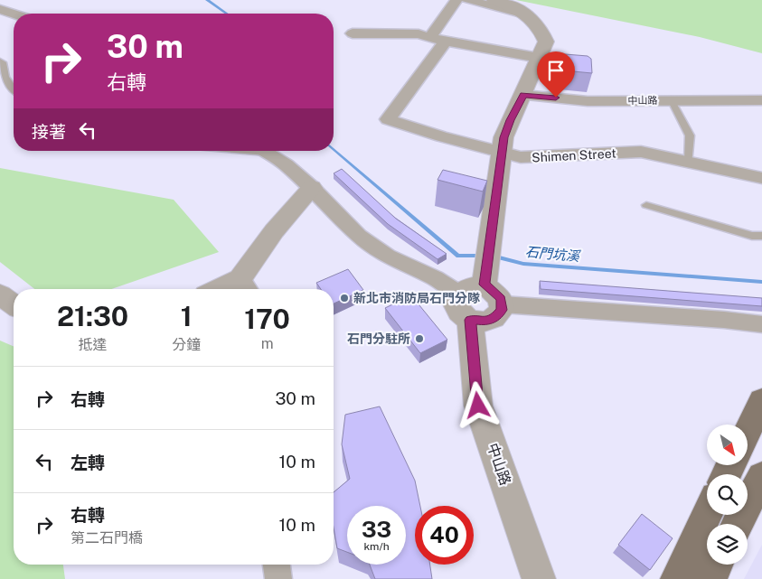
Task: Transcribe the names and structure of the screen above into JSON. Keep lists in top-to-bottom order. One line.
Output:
{"streets":{"street":["中山路","Shimen Street"]},"water":["石門坑溪"],"places":["新北市消防局石門分隊","石門分駐所"],"north":"bottom right","page":{"turn":["30 m","右轉"],"then":"接著","eta":["21:30","抵達","1","分鐘","170","m"],"list":[{"name":"右轉","value":"30 m"},{"name":"左轉","value":"10 m"},{"name":"右轉","note":"第二石門橋","value":"10 m"}],"speed":"33 km/h","limit":"40"}}
